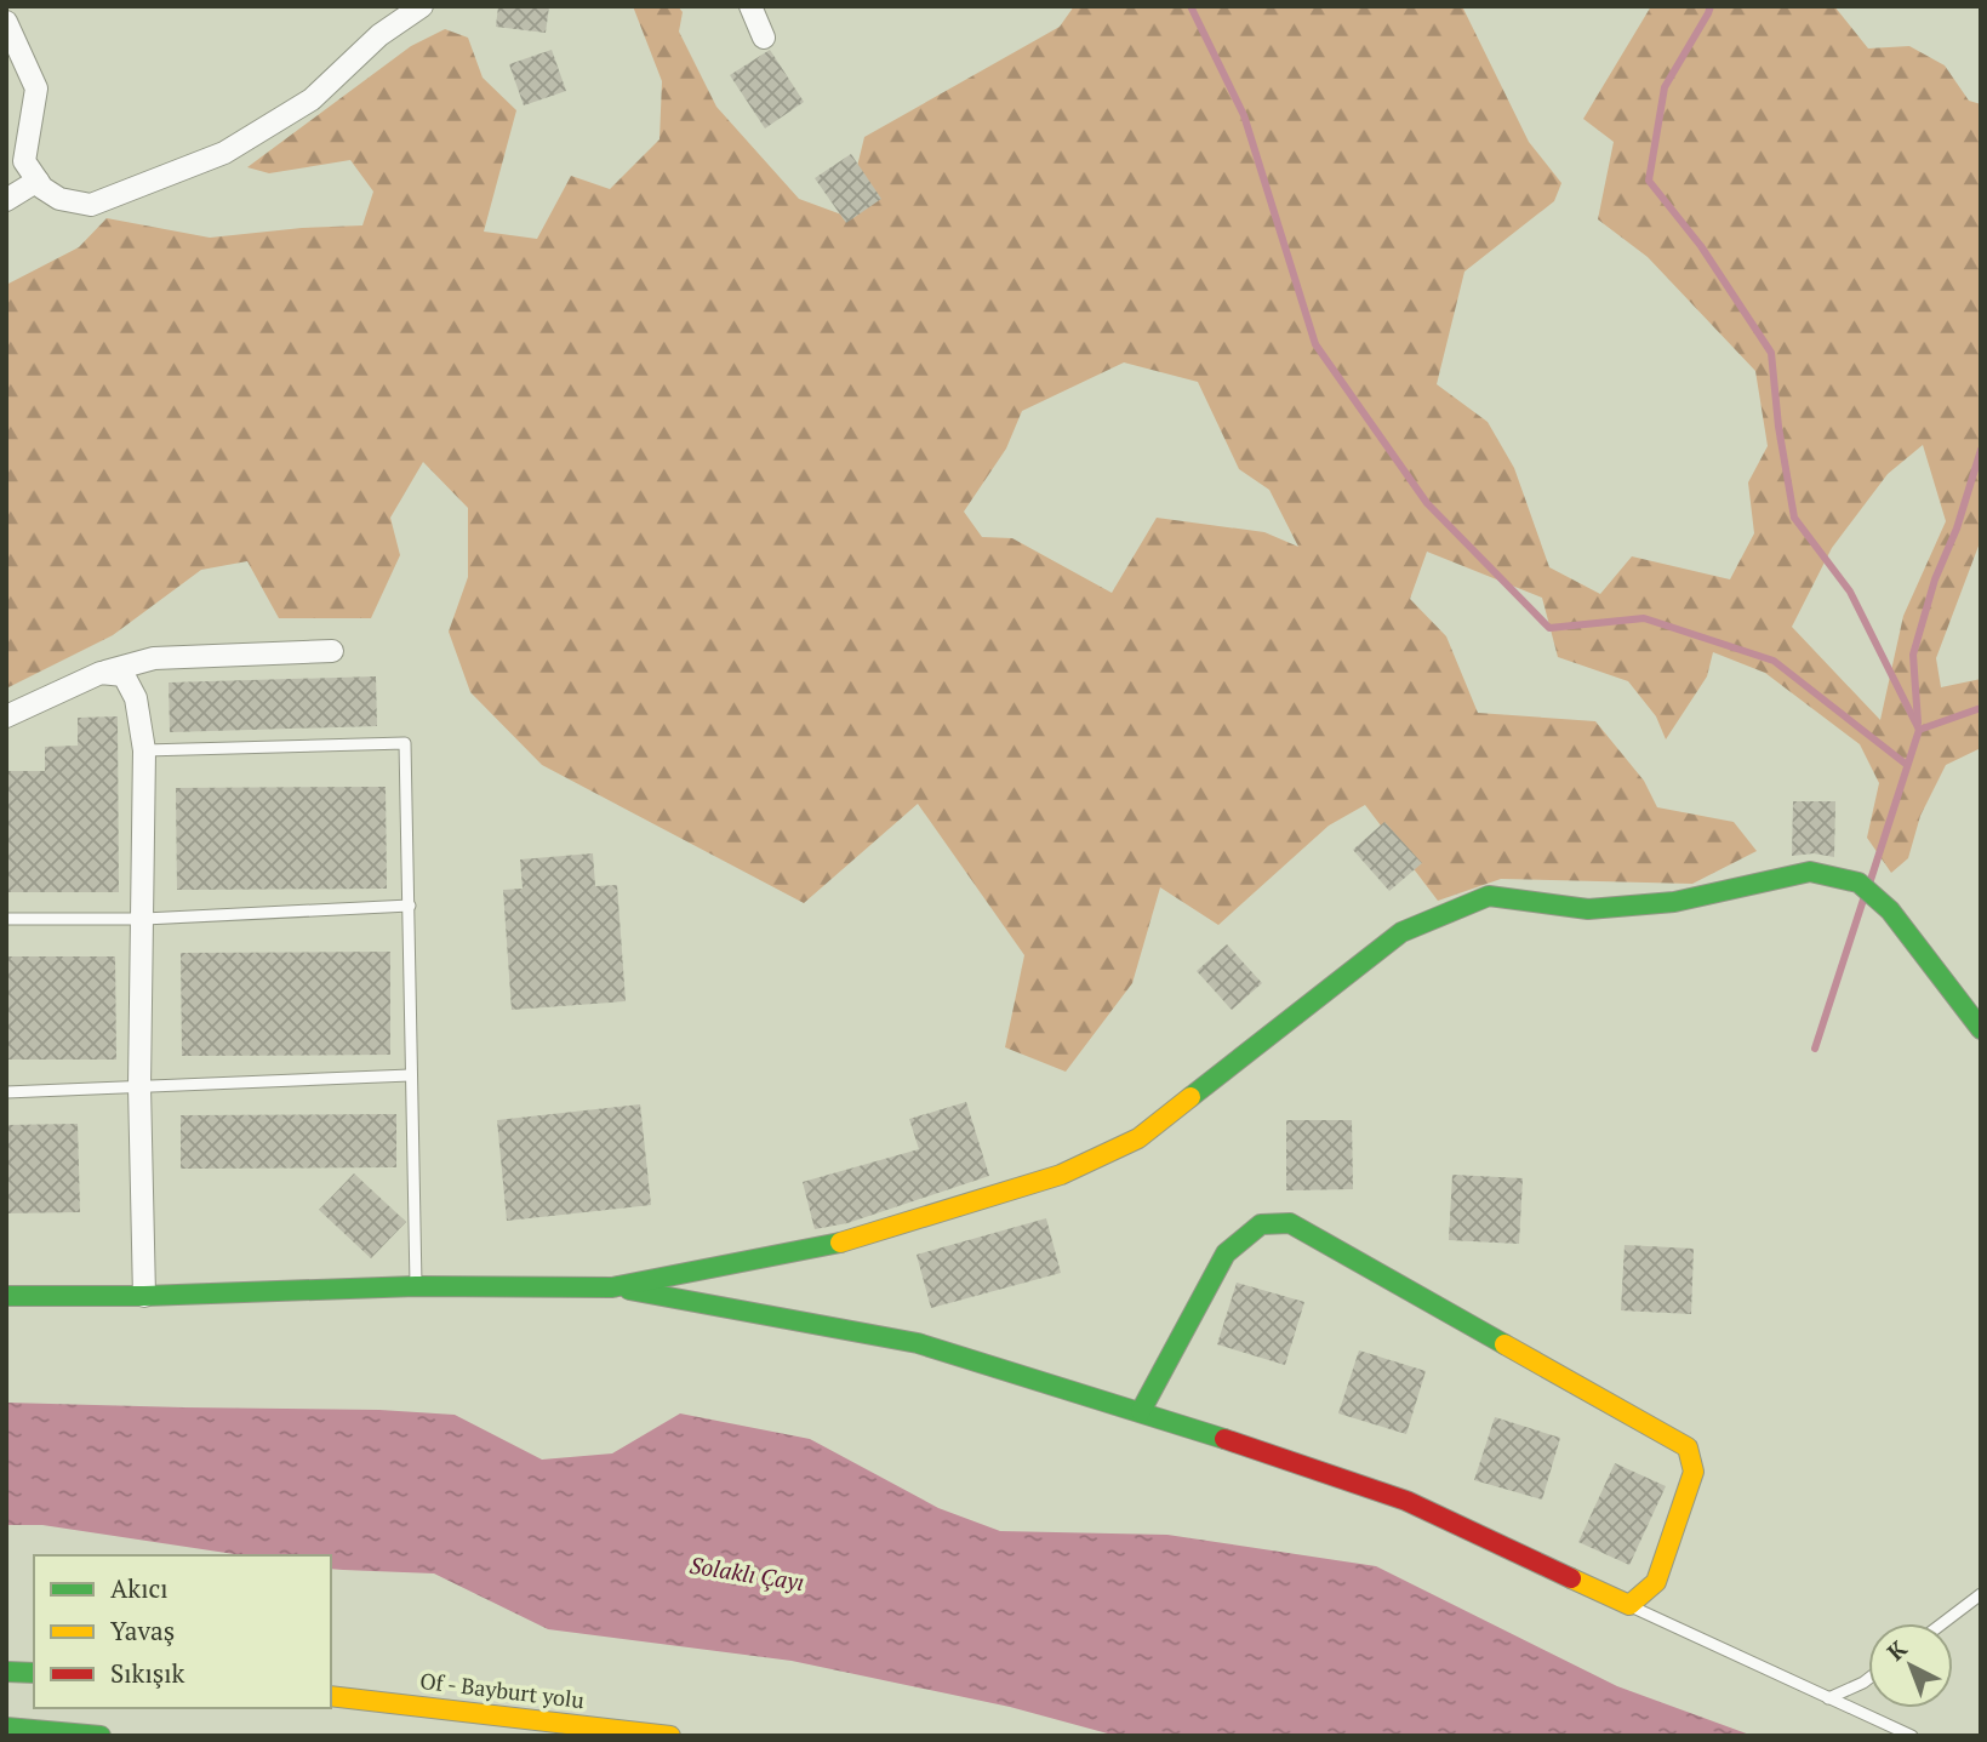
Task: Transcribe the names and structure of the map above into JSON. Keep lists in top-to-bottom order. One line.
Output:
{"streets":{"main road":["Of - Bayburt yolu"]},"water":["Solaklı Çayı"],"legend":["Akıcı","Yavaş","Sıkışık"],"north":"top left"}
